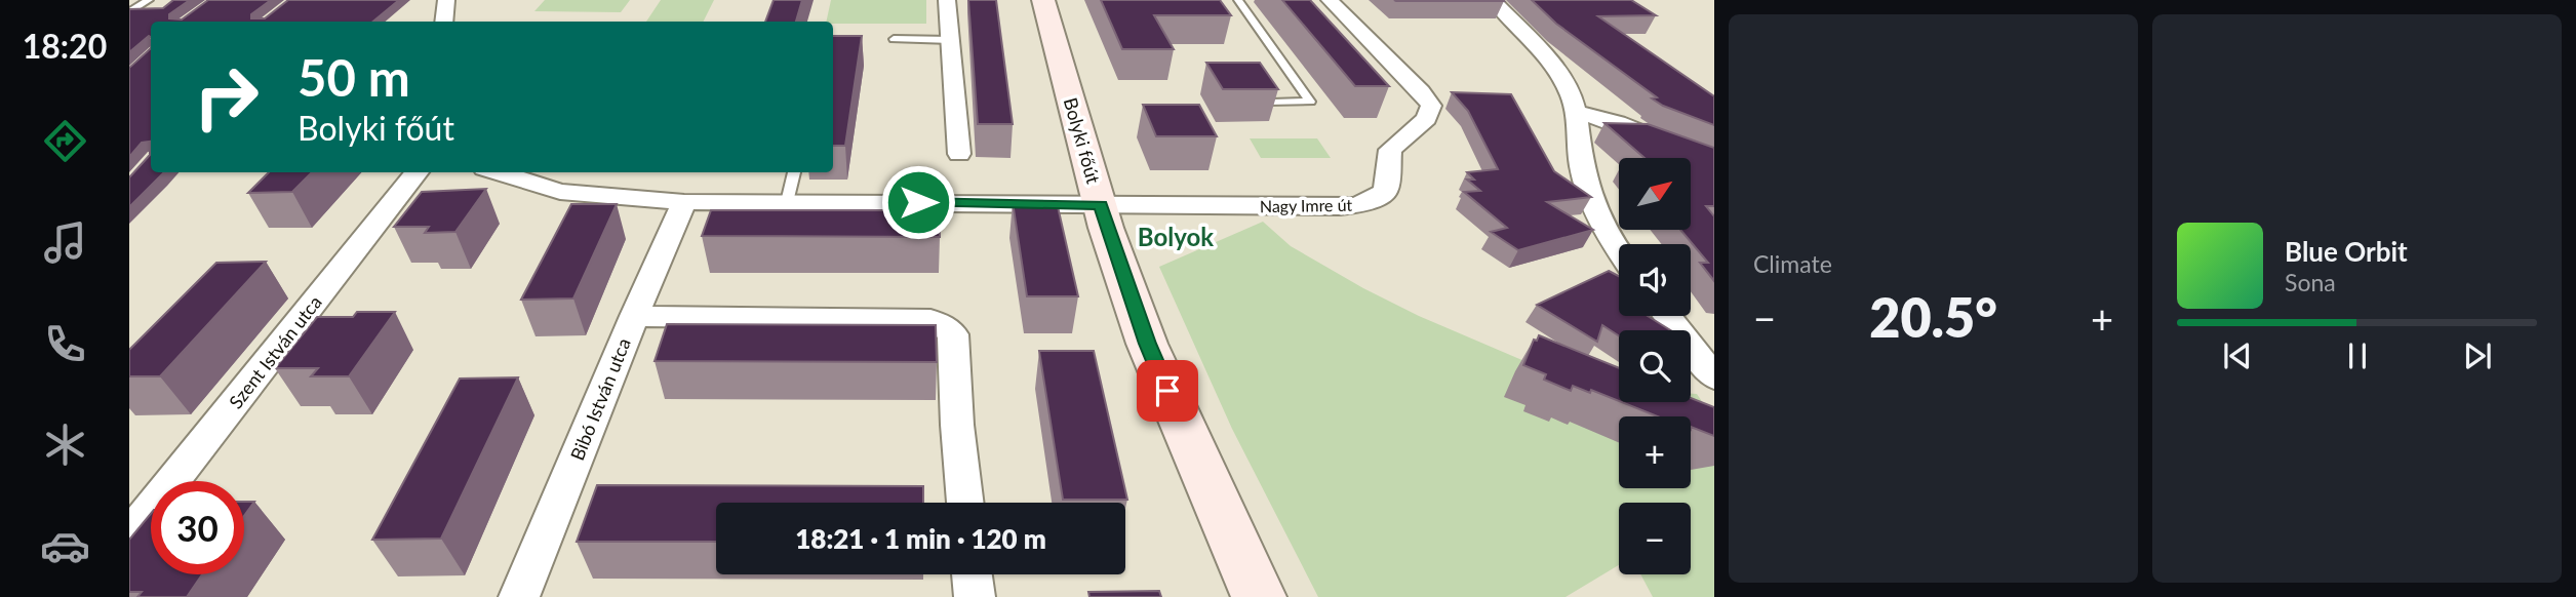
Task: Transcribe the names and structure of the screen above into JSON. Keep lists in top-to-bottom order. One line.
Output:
{"streets":{"main road":["Bolyki főút"],"street":["Nagy Imre út","Szent István utca","Bibó István utca"]},"crossings":[["Bolyki főút","Nagy Imre út"]],"districts":["Bolyok"],"north":"top right","page":{"tabs":"18:20","tile":"Climate","turn":["50 m","Bolyki főút"],"map_buttons":["+","−"],"song":["Blue Orbit","Sona"],"heat":["−","20.5°","+"],"limit":"30","trip":"18:21 · 1 min · 120 m"}}
